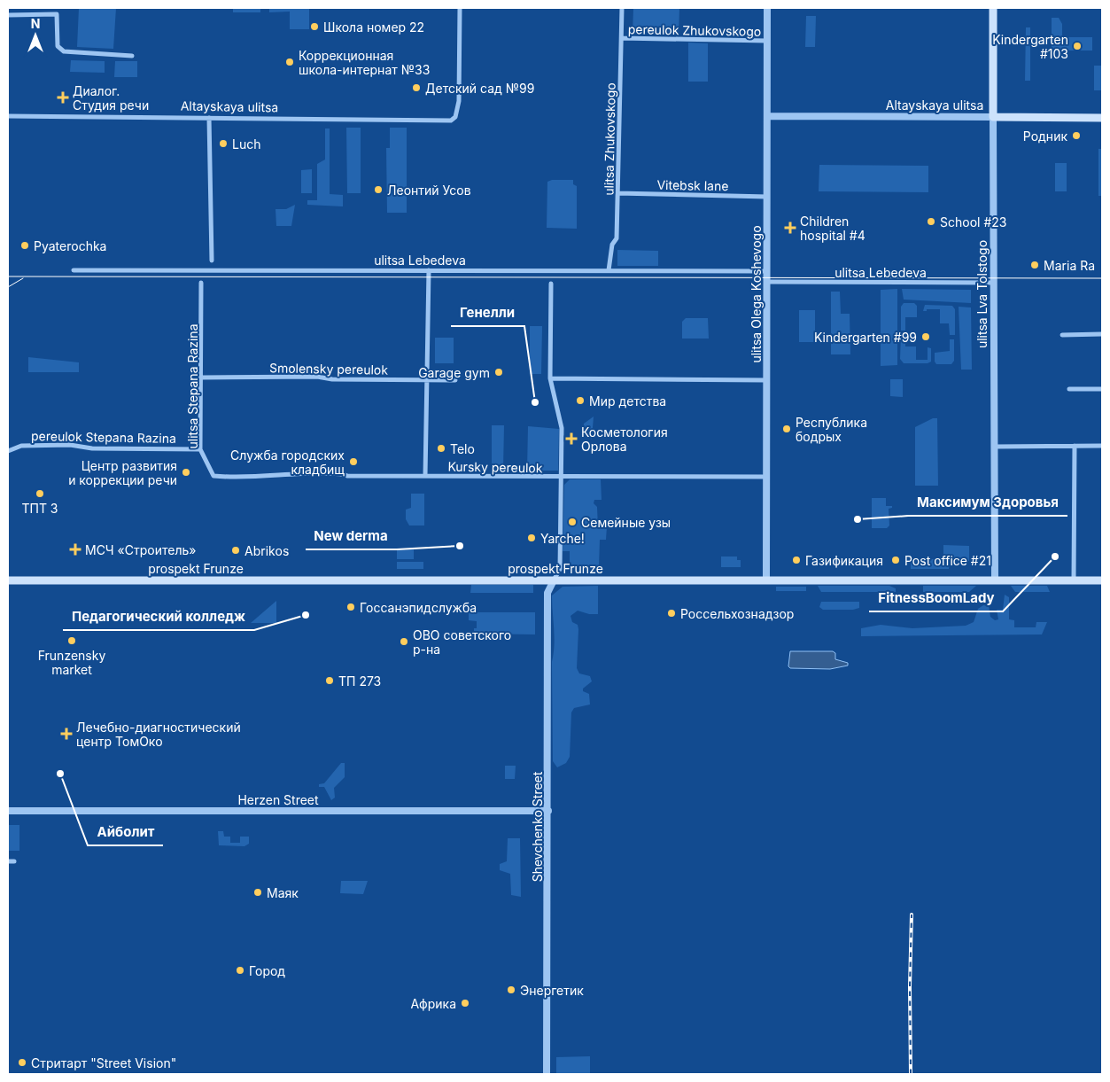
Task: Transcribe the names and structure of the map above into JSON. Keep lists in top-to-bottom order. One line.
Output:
{"streets":{"main road":["Altayskaya ulitsa","ulitsa Lva Tolstogo","prospekt Frunze"],"street":["pereulok Zhukovskogo","ulitsa Zhukovskogo","Vitebsk lane","ulitsa Lebedeva","ulitsa Olega Koshevogo","Smolensky pereulok","ulitsa Stepana Razina","pereulok Stepana Razina","Kursky pereulok","Herzen Street","Shevchenko Street"]},"crossings":[["pereulok Zhukovskogo","ulitsa Zhukovskogo"],["pereulok Zhukovskogo","ulitsa Olega Koshevogo"],["Altayskaya ulitsa","ulitsa Olega Koshevogo"],["Altayskaya ulitsa","ulitsa Lva Tolstogo"],["ulitsa Zhukovskogo","Vitebsk lane"],["ulitsa Zhukovskogo","ulitsa Lebedeva"],["Vitebsk lane","ulitsa Olega Koshevogo"],["ulitsa Lebedeva","ulitsa Olega Koshevogo"],["ulitsa Lebedeva","ulitsa Lva Tolstogo"],["ulitsa Olega Koshevogo","Kursky pereulok"],["ulitsa Olega Koshevogo","prospekt Frunze"],["ulitsa Lva Tolstogo","prospekt Frunze"],["Smolensky pereulok","ulitsa Stepana Razina"],["ulitsa Stepana Razina","pereulok Stepana Razina"],["ulitsa Stepana Razina","Kursky pereulok"],["prospekt Frunze","Shevchenko Street"],["Herzen Street","Shevchenko Street"]],"places":{"other":["Школа номер 22","Kindergarten #103","Коррекционная школа-интернат №33","Детский сад №99","Родник","Luch","Леонтий Усов","School #23","Pyaterochka","Maria Ra","Kindergarten #99","Garage gym","Мир детства","Генелли","Республика бодрых","Telo","Служба городских кладбищ","Центр развития и коррекции речи","ТПТ 3","Максимум Здоровья","Семейные узы","Yarche!","New derma","Abrikos","FitnessBoomLady","Газификация","Post office #21","Госсанэпидслужба","Россельхознадзор","Педагогический колледж","Frunzensky market","ОВО советского р-на","ТП 273","Айболит","Маяк","Город","Энергетик","Африка","Стритарт \"Street Vision\""],"health":["Диалог. Студия речи","Children hospital #4","Косметология Орлова","МСЧ «Строитель»","Лечебно-диагностический центр ТомОко"]},"north":"top"}
